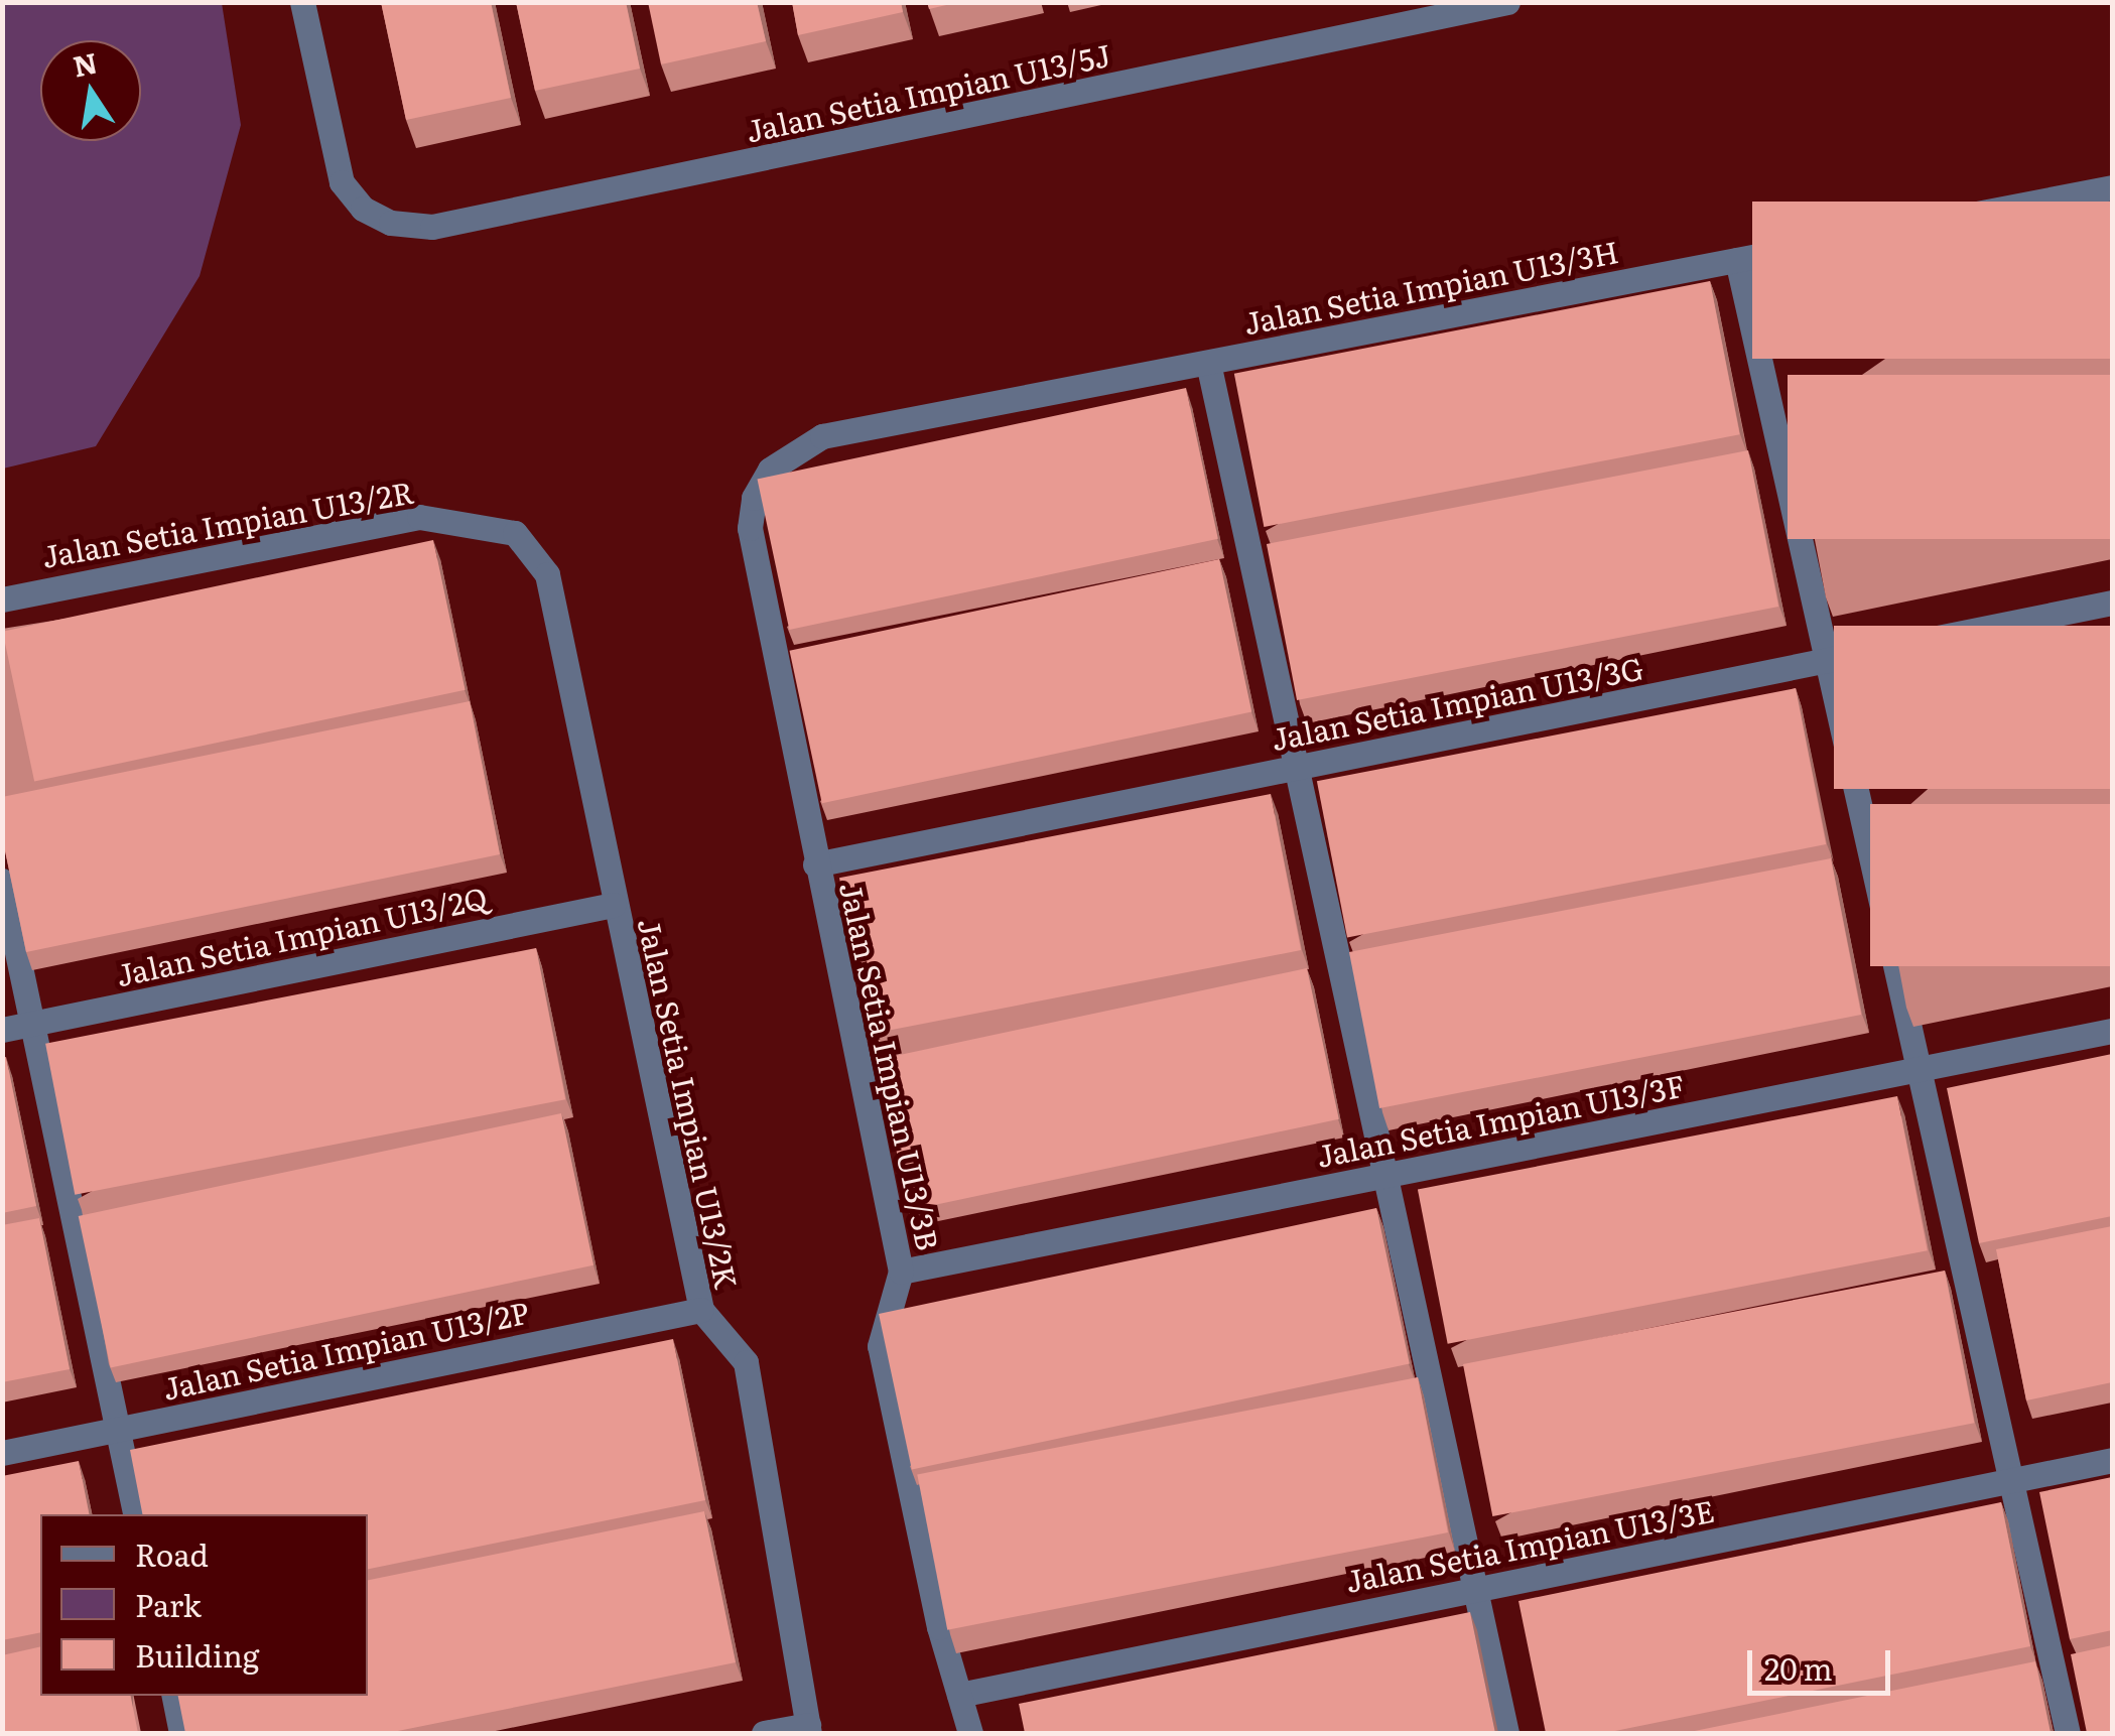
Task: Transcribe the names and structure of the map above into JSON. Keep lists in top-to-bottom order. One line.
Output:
{"streets":{"street":["Jalan Setia Impian U13/5J","Jalan Setia Impian U13/3H","Jalan Setia Impian U13/2R","Jalan Setia Impian U13/3G","Jalan Setia Impian U13/2Q","Jalan Setia Impian U13/3B","Jalan Setia Impian U13/2K","Jalan Setia Impian U13/3F","Jalan Setia Impian U13/2P","Jalan Setia Impian U13/3E"]},"crossings":[["Jalan Setia Impian U13/3H","Jalan Setia Impian U13/3B"],["Jalan Setia Impian U13/2R","Jalan Setia Impian U13/2K"],["Jalan Setia Impian U13/3G","Jalan Setia Impian U13/3B"],["Jalan Setia Impian U13/2Q","Jalan Setia Impian U13/2K"],["Jalan Setia Impian U13/3B","Jalan Setia Impian U13/3F"],["Jalan Setia Impian U13/3B","Jalan Setia Impian U13/3E"],["Jalan Setia Impian U13/2K","Jalan Setia Impian U13/2P"]],"legend":["Road","Park","Building"],"scale_bar":"20 m","north":"top"}
